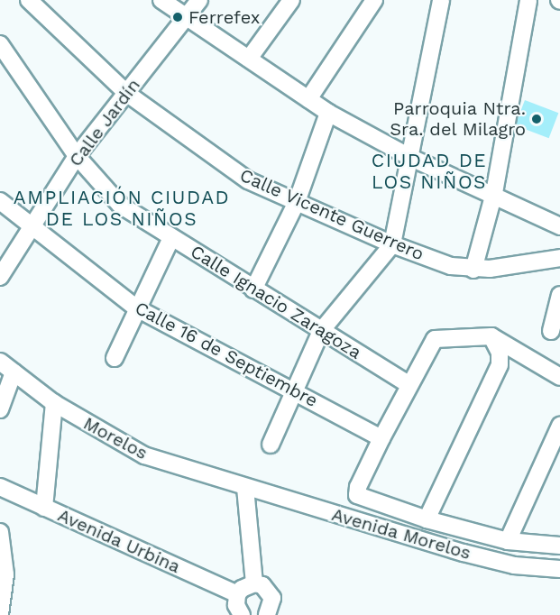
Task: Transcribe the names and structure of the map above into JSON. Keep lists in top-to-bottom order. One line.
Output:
{"streets":{"street":["Calle Jardín","Calle Vicente Guerrero","Calle Ignacio Zaragoza","Calle 16 de Septiembre","Morelos","Avenida Morelos","Avenida Urbina"]},"crossings":[["Calle Jardín","Calle Vicente Guerrero"],["Calle Jardín","Calle Ignacio Zaragoza"],["Calle Jardín","Calle 16 de Septiembre"],["Morelos","Avenida Morelos"]],"districts":["CIUDAD DE LOS NIÑOS","AMPLIACIÓN CIUDAD DE LOS NIÑOS"],"places":["Ferrefex","Parroquia Ntra. Sra. del Milagro"]}
